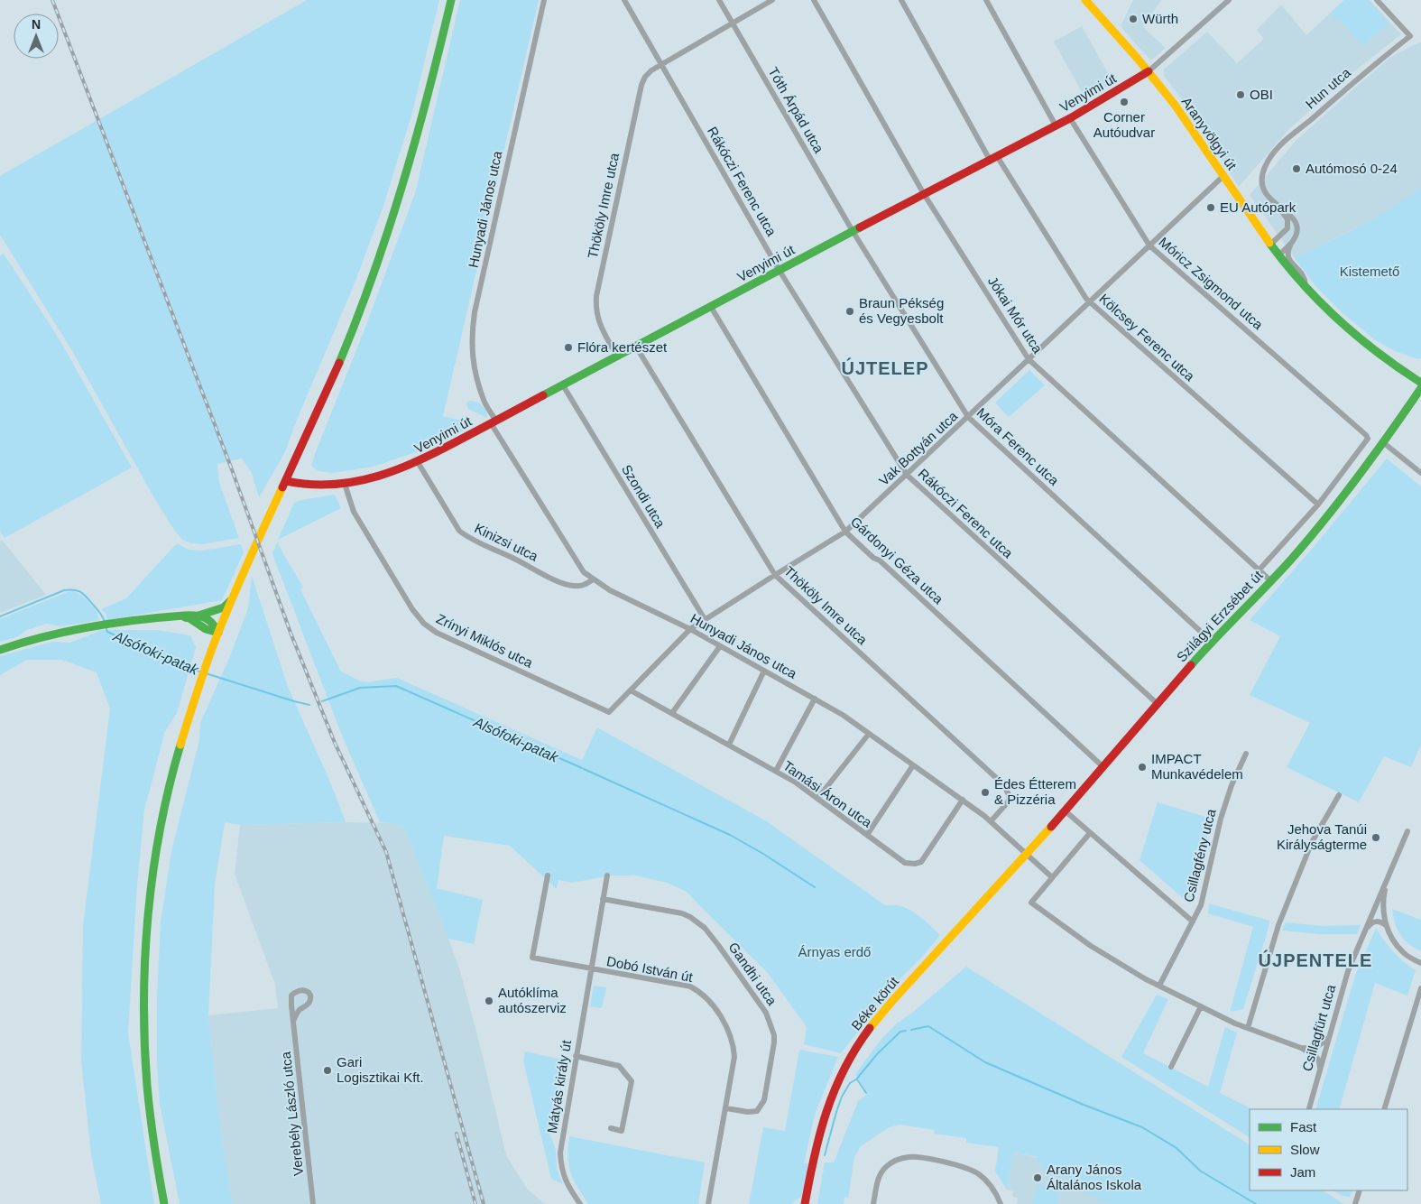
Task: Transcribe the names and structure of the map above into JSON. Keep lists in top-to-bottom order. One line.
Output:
{"streets":{"street":["Hun utca","Venyimi út","Tóth Árpád utca","Aranyvölgyi út","Rákóczi Ferenc utca","Thököly Imre utca","Hunyadi János utca","Móricz Zsigmond utca","Jókai Mór utca","Kölcsey Ferenc utca","Móra Ferenc utca","Vak Bottyán utca","Szondi utca","Kinizsi utca","Gárdonyi Géza utca","Szilágyi Erzsébet út","Zrínyi Miklós utca","Tamási Áron utca","Csillagfény utca","Dobó István út","Gandhi utca","Béke körút","Csillagfürt utca","Mátyás király út","Verebély László utca"]},"crossings":[["Hun utca","Aranyvölgyi út"],["Venyimi út","Tóth Árpád utca"],["Venyimi út","Aranyvölgyi út"],["Venyimi út","Rákóczi Ferenc utca"],["Venyimi út","Thököly Imre utca"],["Venyimi út","Hunyadi János utca"],["Venyimi út","Móricz Zsigmond utca"],["Venyimi út","Jókai Mór utca"],["Venyimi út","Kölcsey Ferenc utca"],["Venyimi út","Móra Ferenc utca"],["Venyimi út","Szondi utca"],["Venyimi út","Kinizsi utca"],["Venyimi út","Gárdonyi Géza utca"],["Venyimi út","Zrínyi Miklós utca"],["Tóth Árpád utca","Thököly Imre utca"],["Tóth Árpád utca","Móra Ferenc utca"],["Aranyvölgyi út","Vak Bottyán utca"],["Rákóczi Ferenc utca","Thököly Imre utca"],["Rákóczi Ferenc utca","Vak Bottyán utca"],["Rákóczi Ferenc utca","Szilágyi Erzsébet út"],["Thököly Imre utca","Hunyadi János utca"],["Thököly Imre utca","Vak Bottyán utca"],["Hunyadi János utca","Vak Bottyán utca"],["Hunyadi János utca","Kinizsi utca"],["Hunyadi János utca","Szilágyi Erzsébet út"],["Hunyadi János utca","Tamási Áron utca"],["Hunyadi János utca","Béke körút"],["Móricz Zsigmond utca","Vak Bottyán utca"],["Móricz Zsigmond utca","Szilágyi Erzsébet út"],["Jókai Mór utca","Vak Bottyán utca"],["Jókai Mór utca","Szilágyi Erzsébet út"],["Kölcsey Ferenc utca","Vak Bottyán utca"],["Kölcsey Ferenc utca","Szilágyi Erzsébet út"],["Móra Ferenc utca","Vak Bottyán utca"],["Móra Ferenc utca","Szilágyi Erzsébet út"],["Vak Bottyán utca","Szondi utca"],["Vak Bottyán utca","Gárdonyi Géza utca"],["Vak Bottyán utca","Zrínyi Miklós utca"],["Vak Bottyán utca","Tamási Áron utca"],["Gárdonyi Géza utca","Szilágyi Erzsébet út"],["Szilágyi Erzsébet út","Béke körút"],["Dobó István út","Gandhi utca"],["Dobó István út","Mátyás király út"]],"districts":["ÚJTELEP","ÚJPENTELE"],"water":["Alsófoki-patak"],"parks":["Kistemető","Árnyas erdő"],"places":["Würth","OBI","Corner Autóudvar","Autómosó 0-24","EU Autópark","Braun Pékség és Vegyesbolt","Flóra kertészet","IMPACT Munkavédelem","Édes Étterem & Pizzéria","Jehova Tanúi Királyságterme","Autóklíma autószerviz","Gari Logisztikai Kft.","Arany János Általános Iskola"],"legend":["Fast","Slow","Jam"],"north":"top"}
